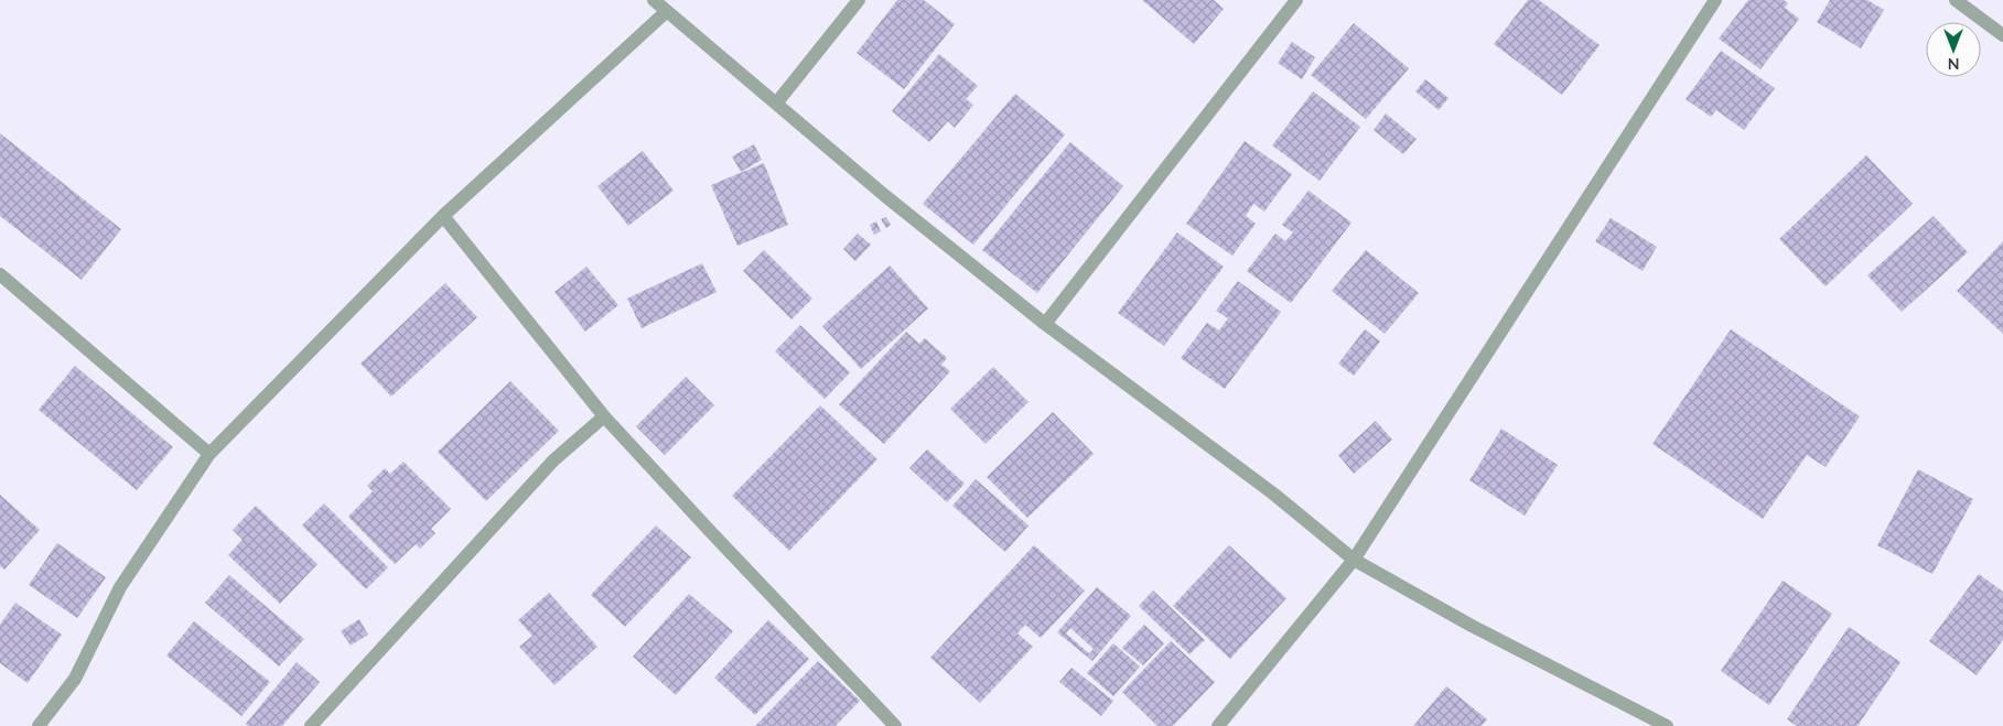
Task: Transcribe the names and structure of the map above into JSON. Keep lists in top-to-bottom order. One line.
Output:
{"north":"bottom"}
